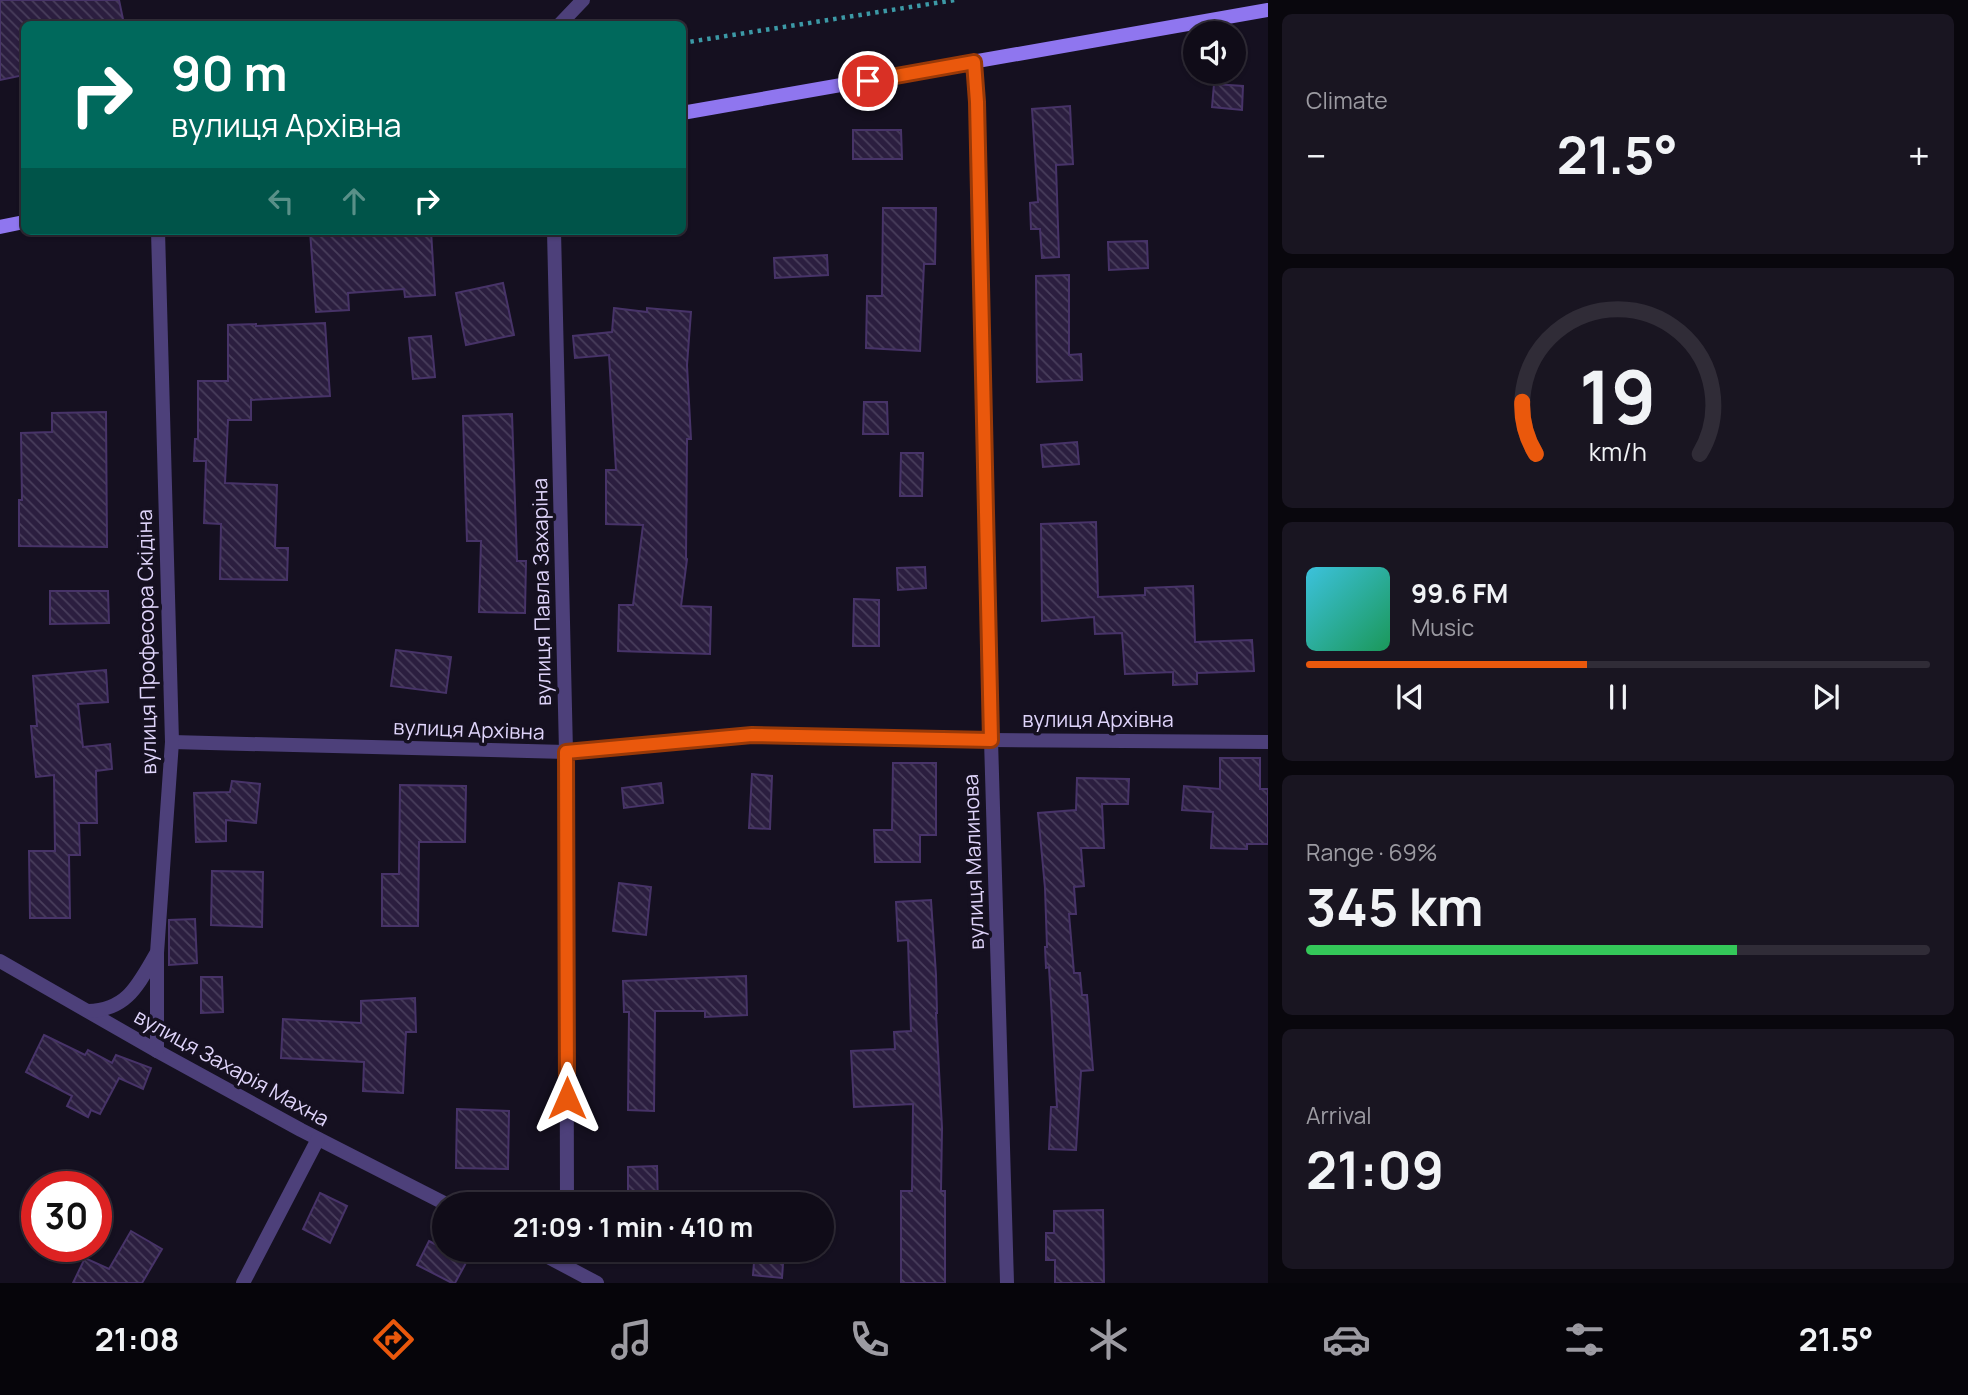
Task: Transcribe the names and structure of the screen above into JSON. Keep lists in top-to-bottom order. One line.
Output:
{"streets":{"street":["вулиця Павла Захаріна","вулиця Професора Скідіна","вулиця Архівна","вулиця Малинова","вулиця Захарія Махна"]},"crossings":[["вулиця Павла Захаріна","вулиця Архівна"],["вулиця Професора Скідіна","вулиця Архівна"],["вулиця Професора Скідіна","вулиця Захарія Махна"],["вулиця Архівна","вулиця Малинова"]],"page":{"tile":["Climate",["Range · 69%","345 km"],["Arrival","21:09"]],"turn":["90 m","вулиця Архівна"],"heat":["−","21.5°","+"],"song":["99.6 FM","Music"],"limit":"30","trip":"21:09 · 1 min · 410 m","tabs":["21:08","21.5°"],"gauge":["19","km/h"]}}
